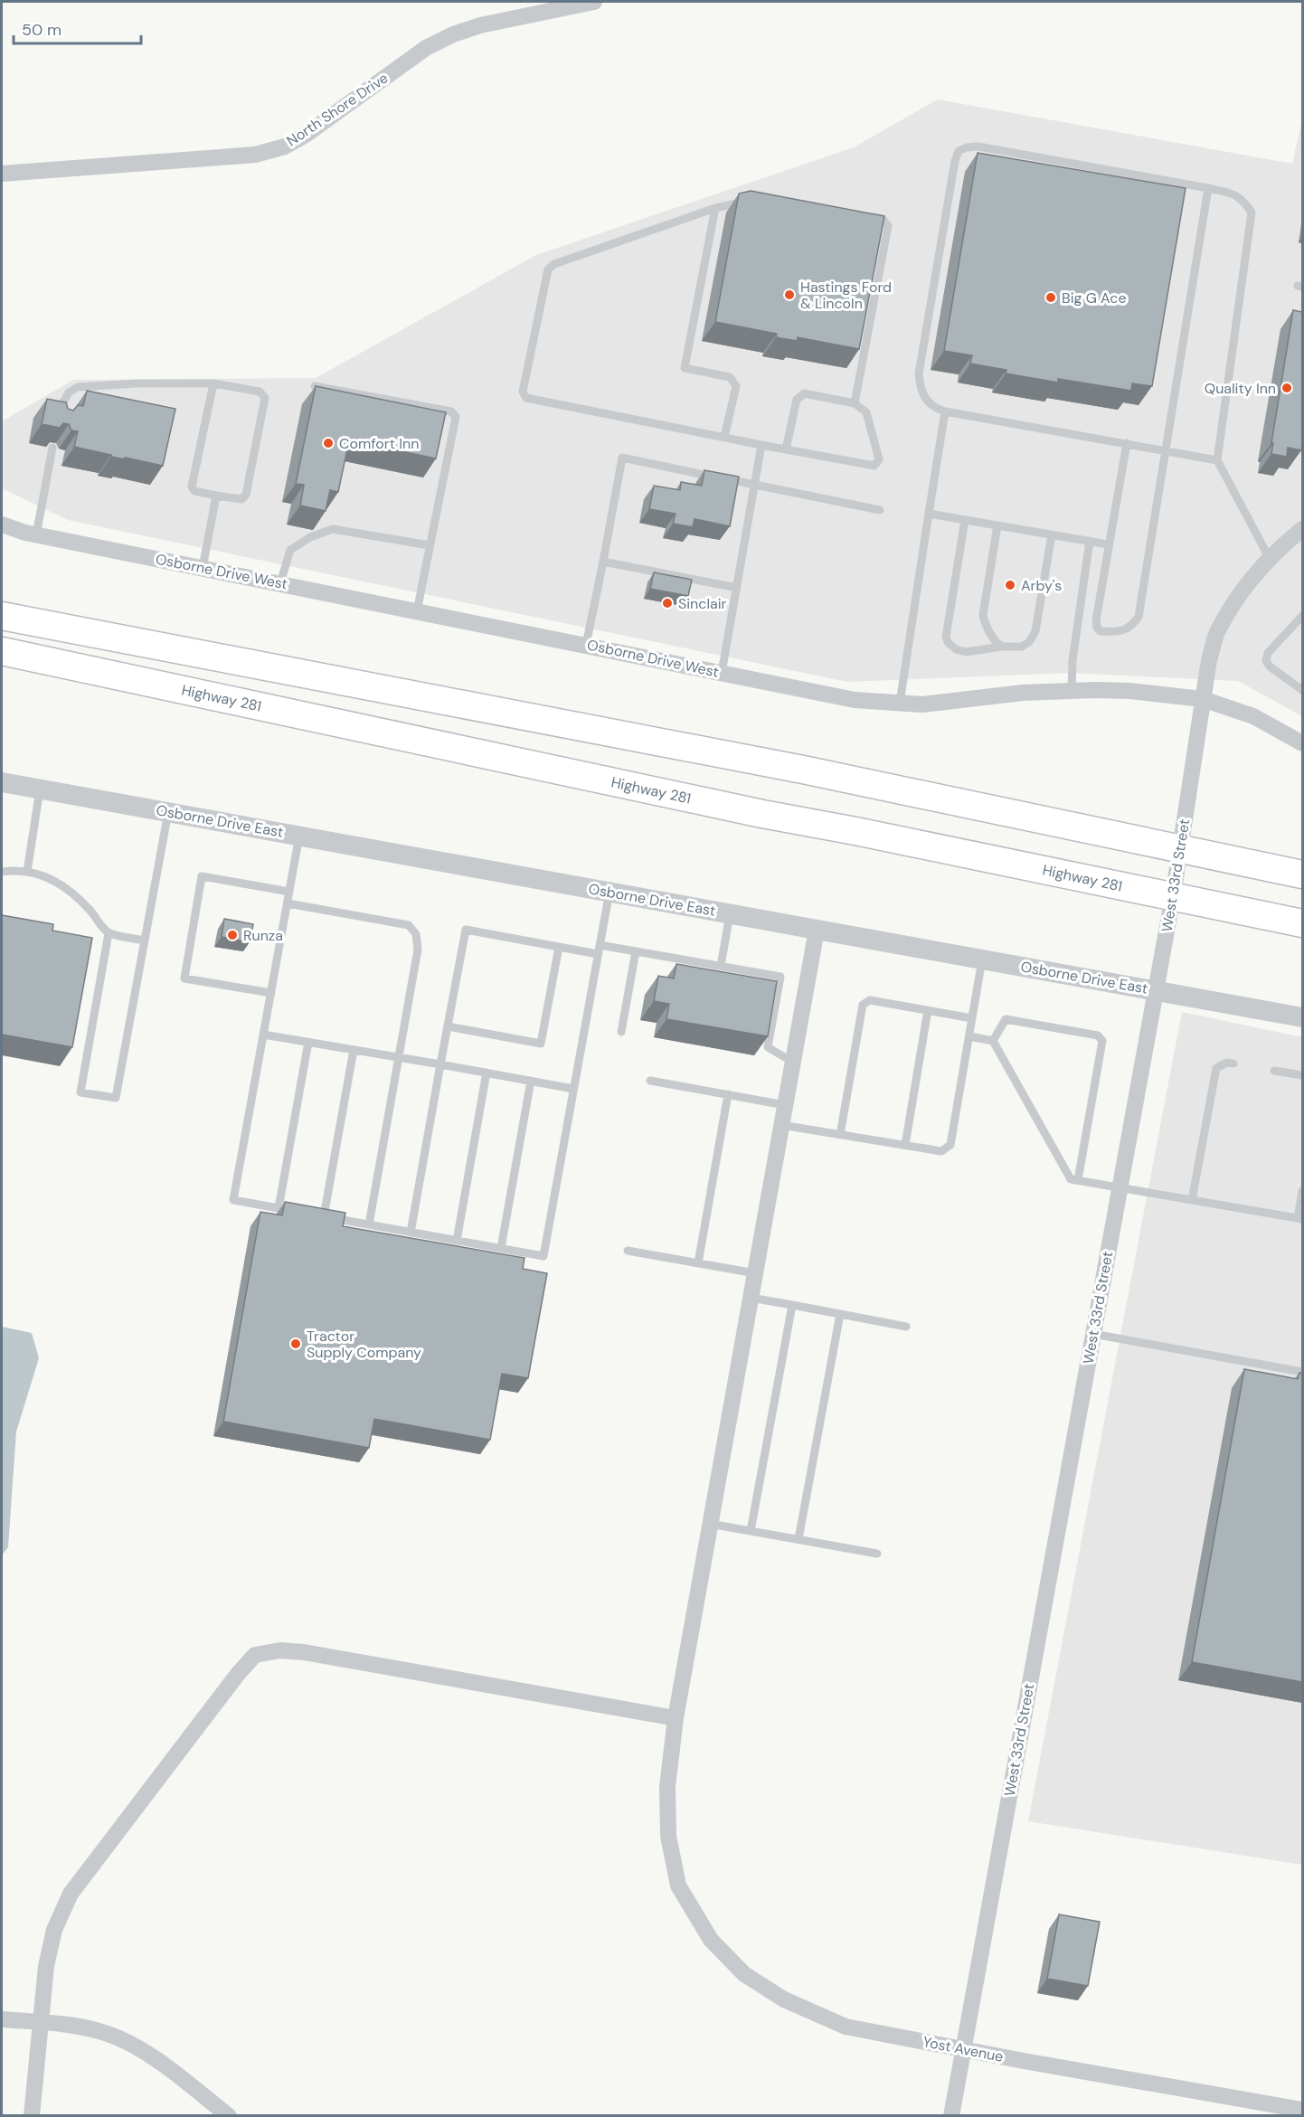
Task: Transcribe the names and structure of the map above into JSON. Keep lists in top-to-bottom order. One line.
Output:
{"streets":{"highway":["Highway 281"],"street":["North Shore Drive","Osborne Drive West","Osborne Drive East","West 33rd Street","Yost Avenue"]},"crossings":[["Osborne Drive West","West 33rd Street"],["Highway 281","West 33rd Street"],["Osborne Drive East","West 33rd Street"],["Osborne Drive East","Yost Avenue"],["West 33rd Street","Yost Avenue"]],"places":["Hastings Ford & Lincoln","Big G Ace","Quality Inn","Comfort Inn","Arby's","Sinclair","Runza","Tractor Supply Company"],"scale_bar":"50 m"}
